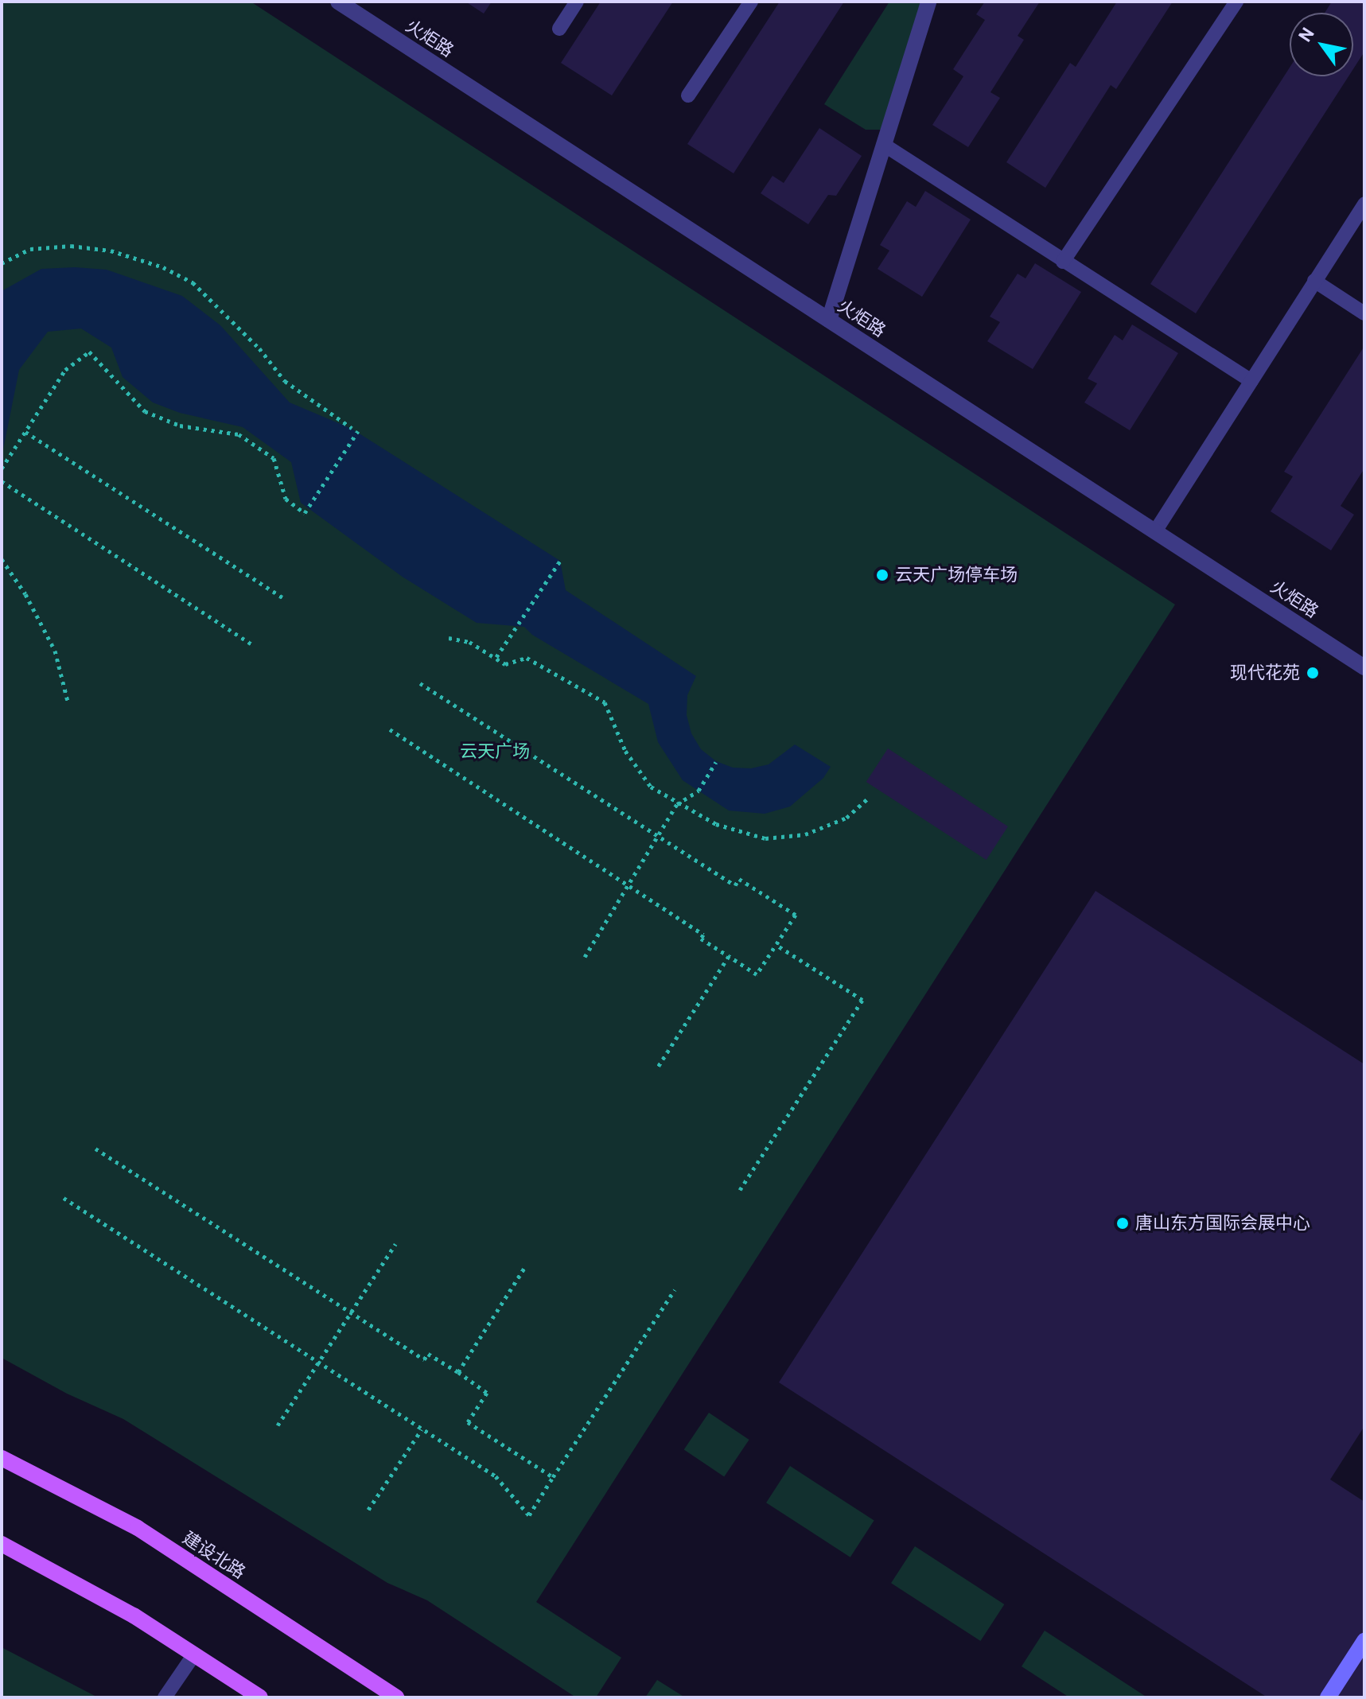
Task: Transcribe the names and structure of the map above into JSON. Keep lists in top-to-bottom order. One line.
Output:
{"streets":{"main road":["建设北路"],"street":["火炬路"]},"parks":["云天广场"],"places":["云天广场停车场","现代花苑","唐山东方国际会展中心"],"north":"top left"}
